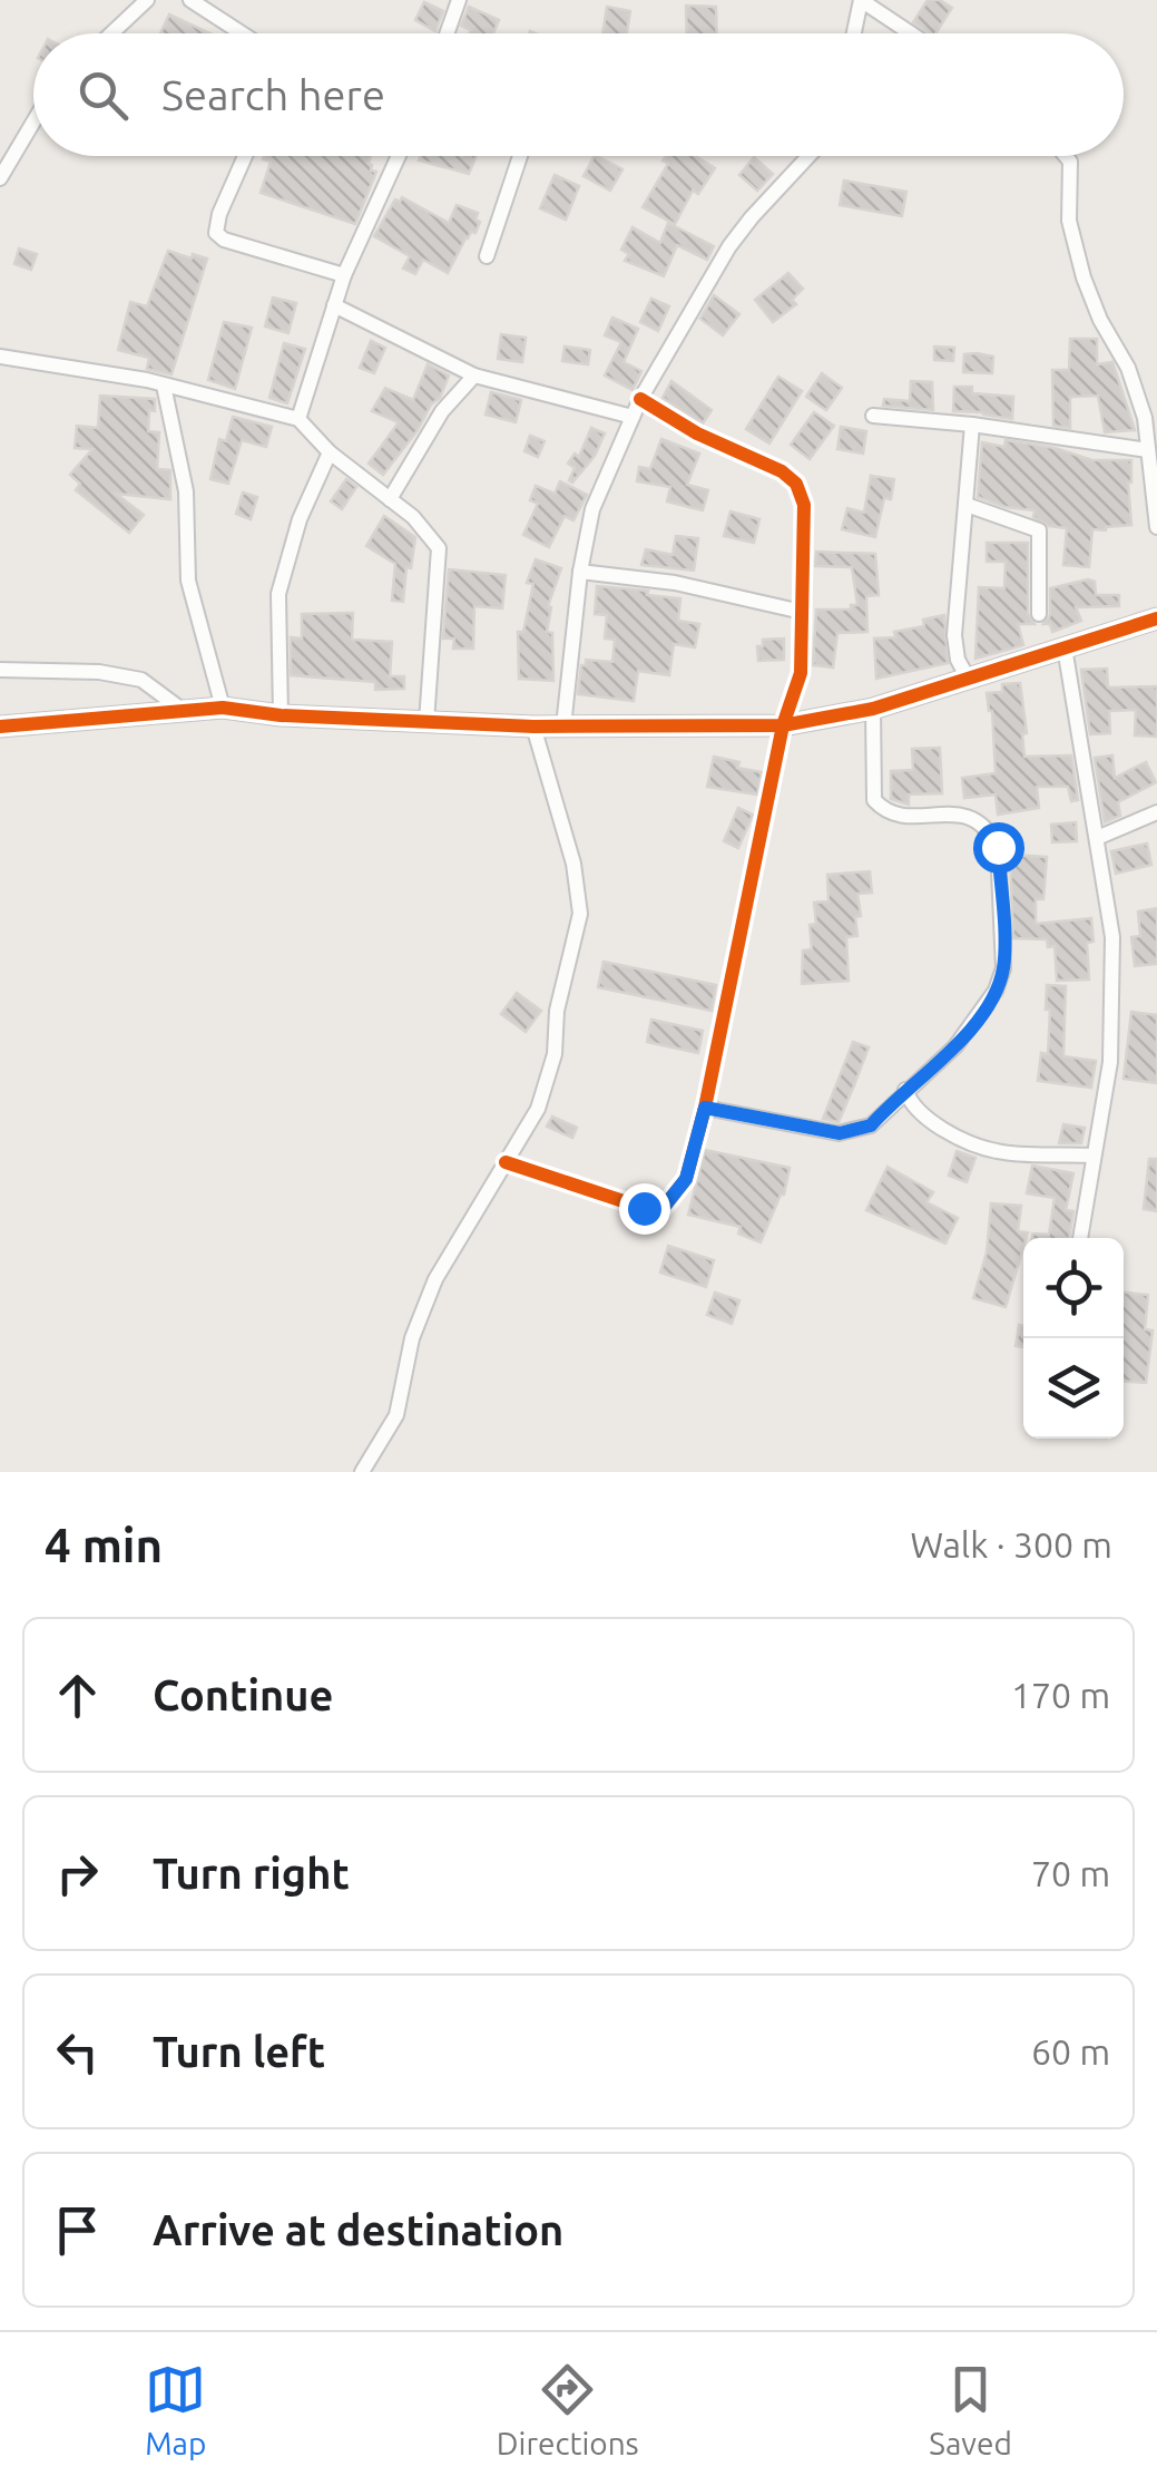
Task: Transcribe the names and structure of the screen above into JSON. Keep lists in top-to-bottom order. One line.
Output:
{"page":{"search":"Search here","heading":["4 min","Walk · 300 m"],"list":[["Continue","170 m"],["Turn right","70 m"],["Turn left","60 m"],"Arrive at destination"],"nav":["Map","Directions","Saved"]}}
